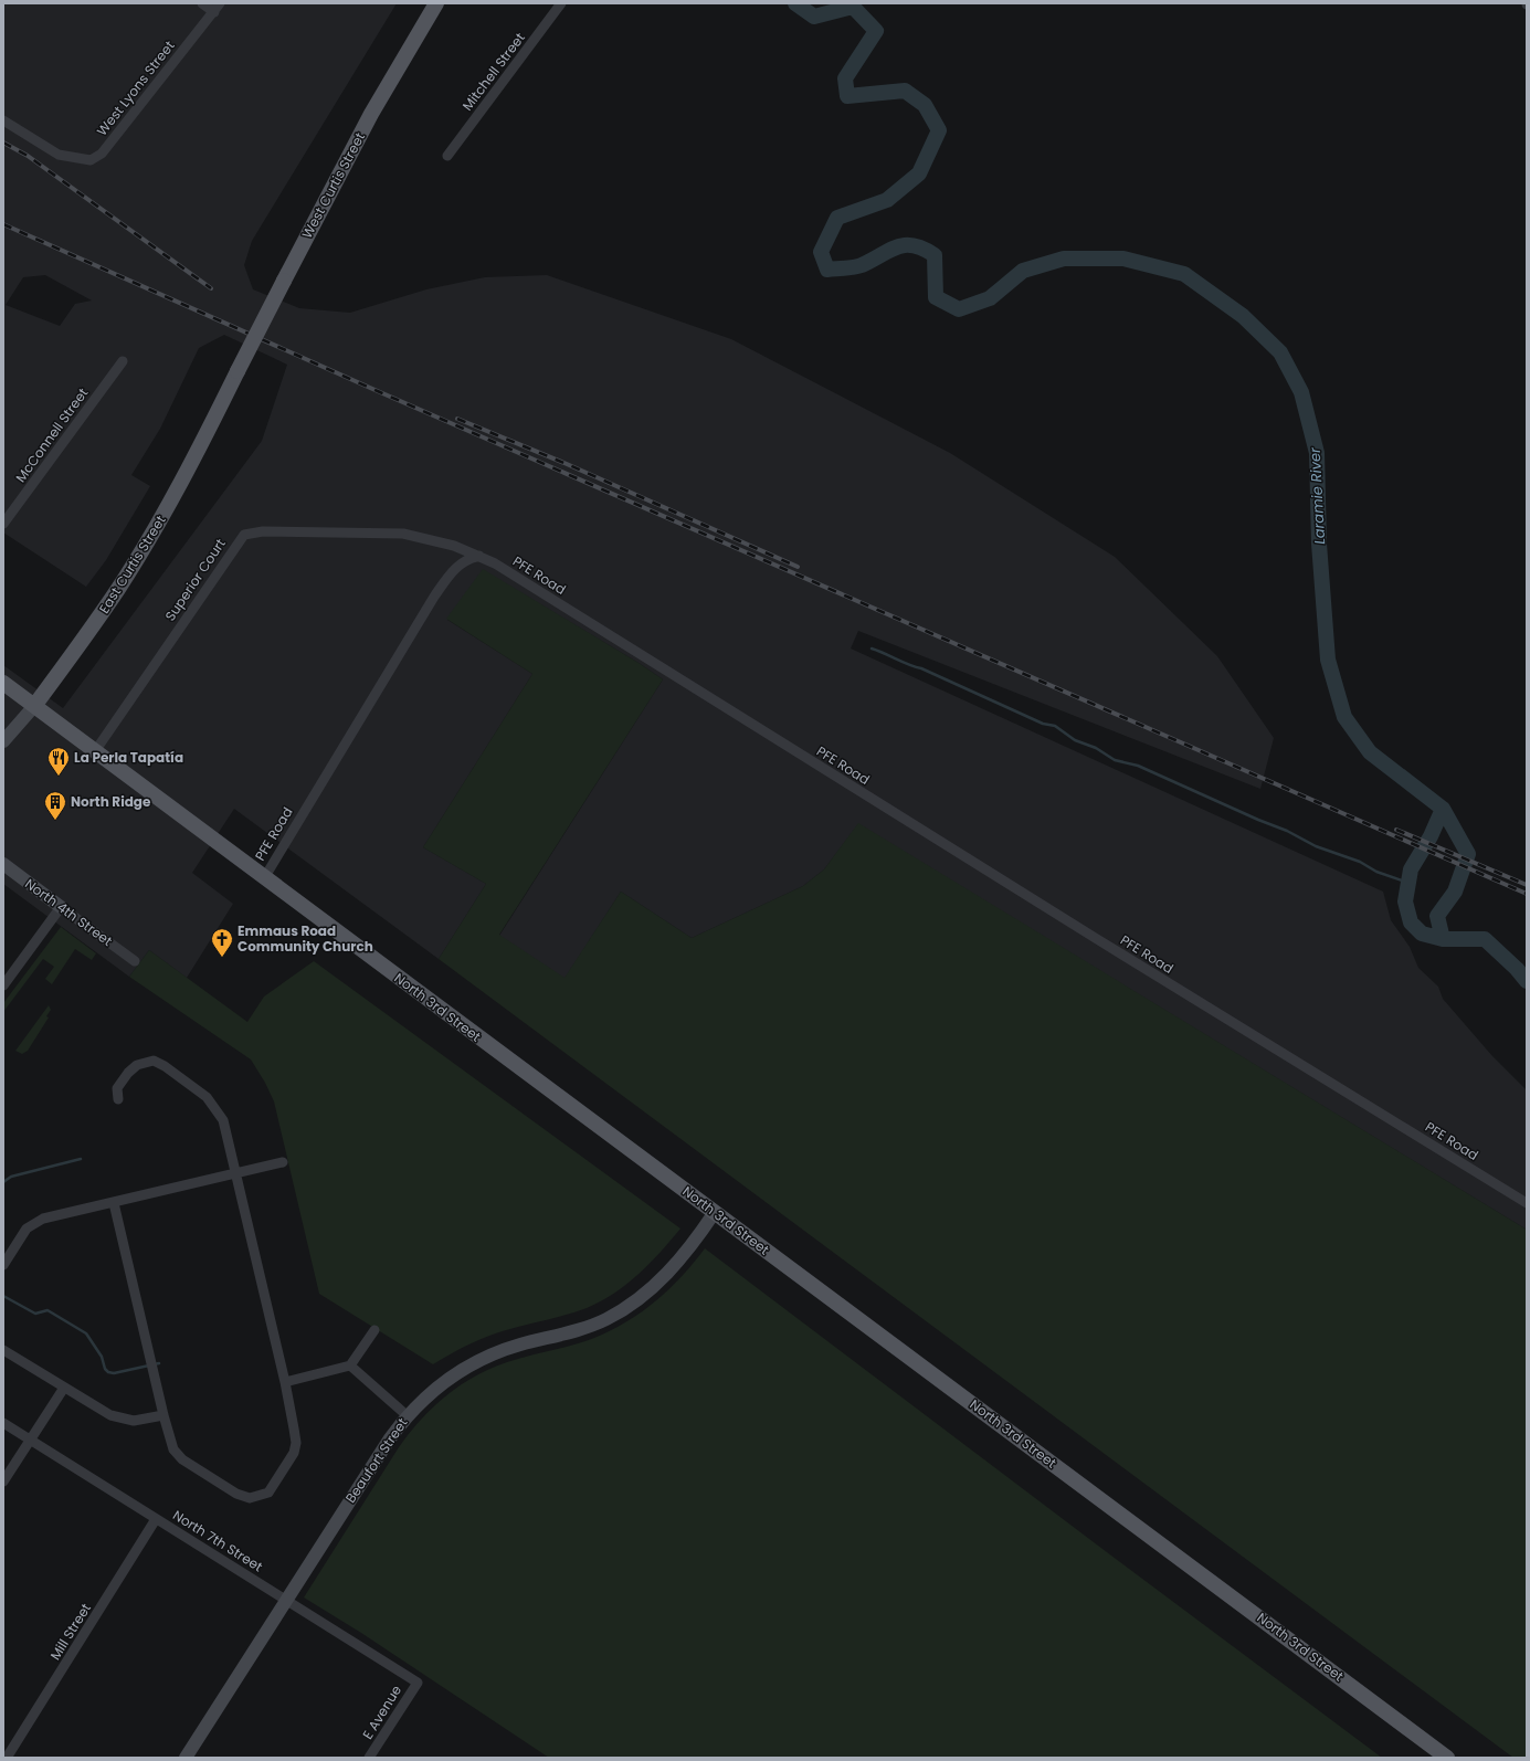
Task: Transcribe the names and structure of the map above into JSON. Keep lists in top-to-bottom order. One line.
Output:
{"streets":{"main road":["West Curtis Street","East Curtis Street","North 3rd Street"],"street":["Mitchell Street","West Lyons Street","McConnell Street","PFE Road","Superior Court","North 4th Street","Beaufort Street","North 7th Street","Mill Street","E Avenue"]},"crossings":[["West Curtis Street","East Curtis Street"],["East Curtis Street","North 3rd Street"],["PFE Road","Superior Court"],["PFE Road","North 3rd Street"],["Superior Court","North 3rd Street"],["North 3rd Street","Beaufort Street"],["Beaufort Street","North 7th Street"],["North 7th Street","Mill Street"],["North 7th Street","E Avenue"]],"water":["Laramie River"],"places":{"restaurant":["La Perla Tapatía"],"building":["North Ridge"],"church":["Emmaus Road Community Church"]}}
